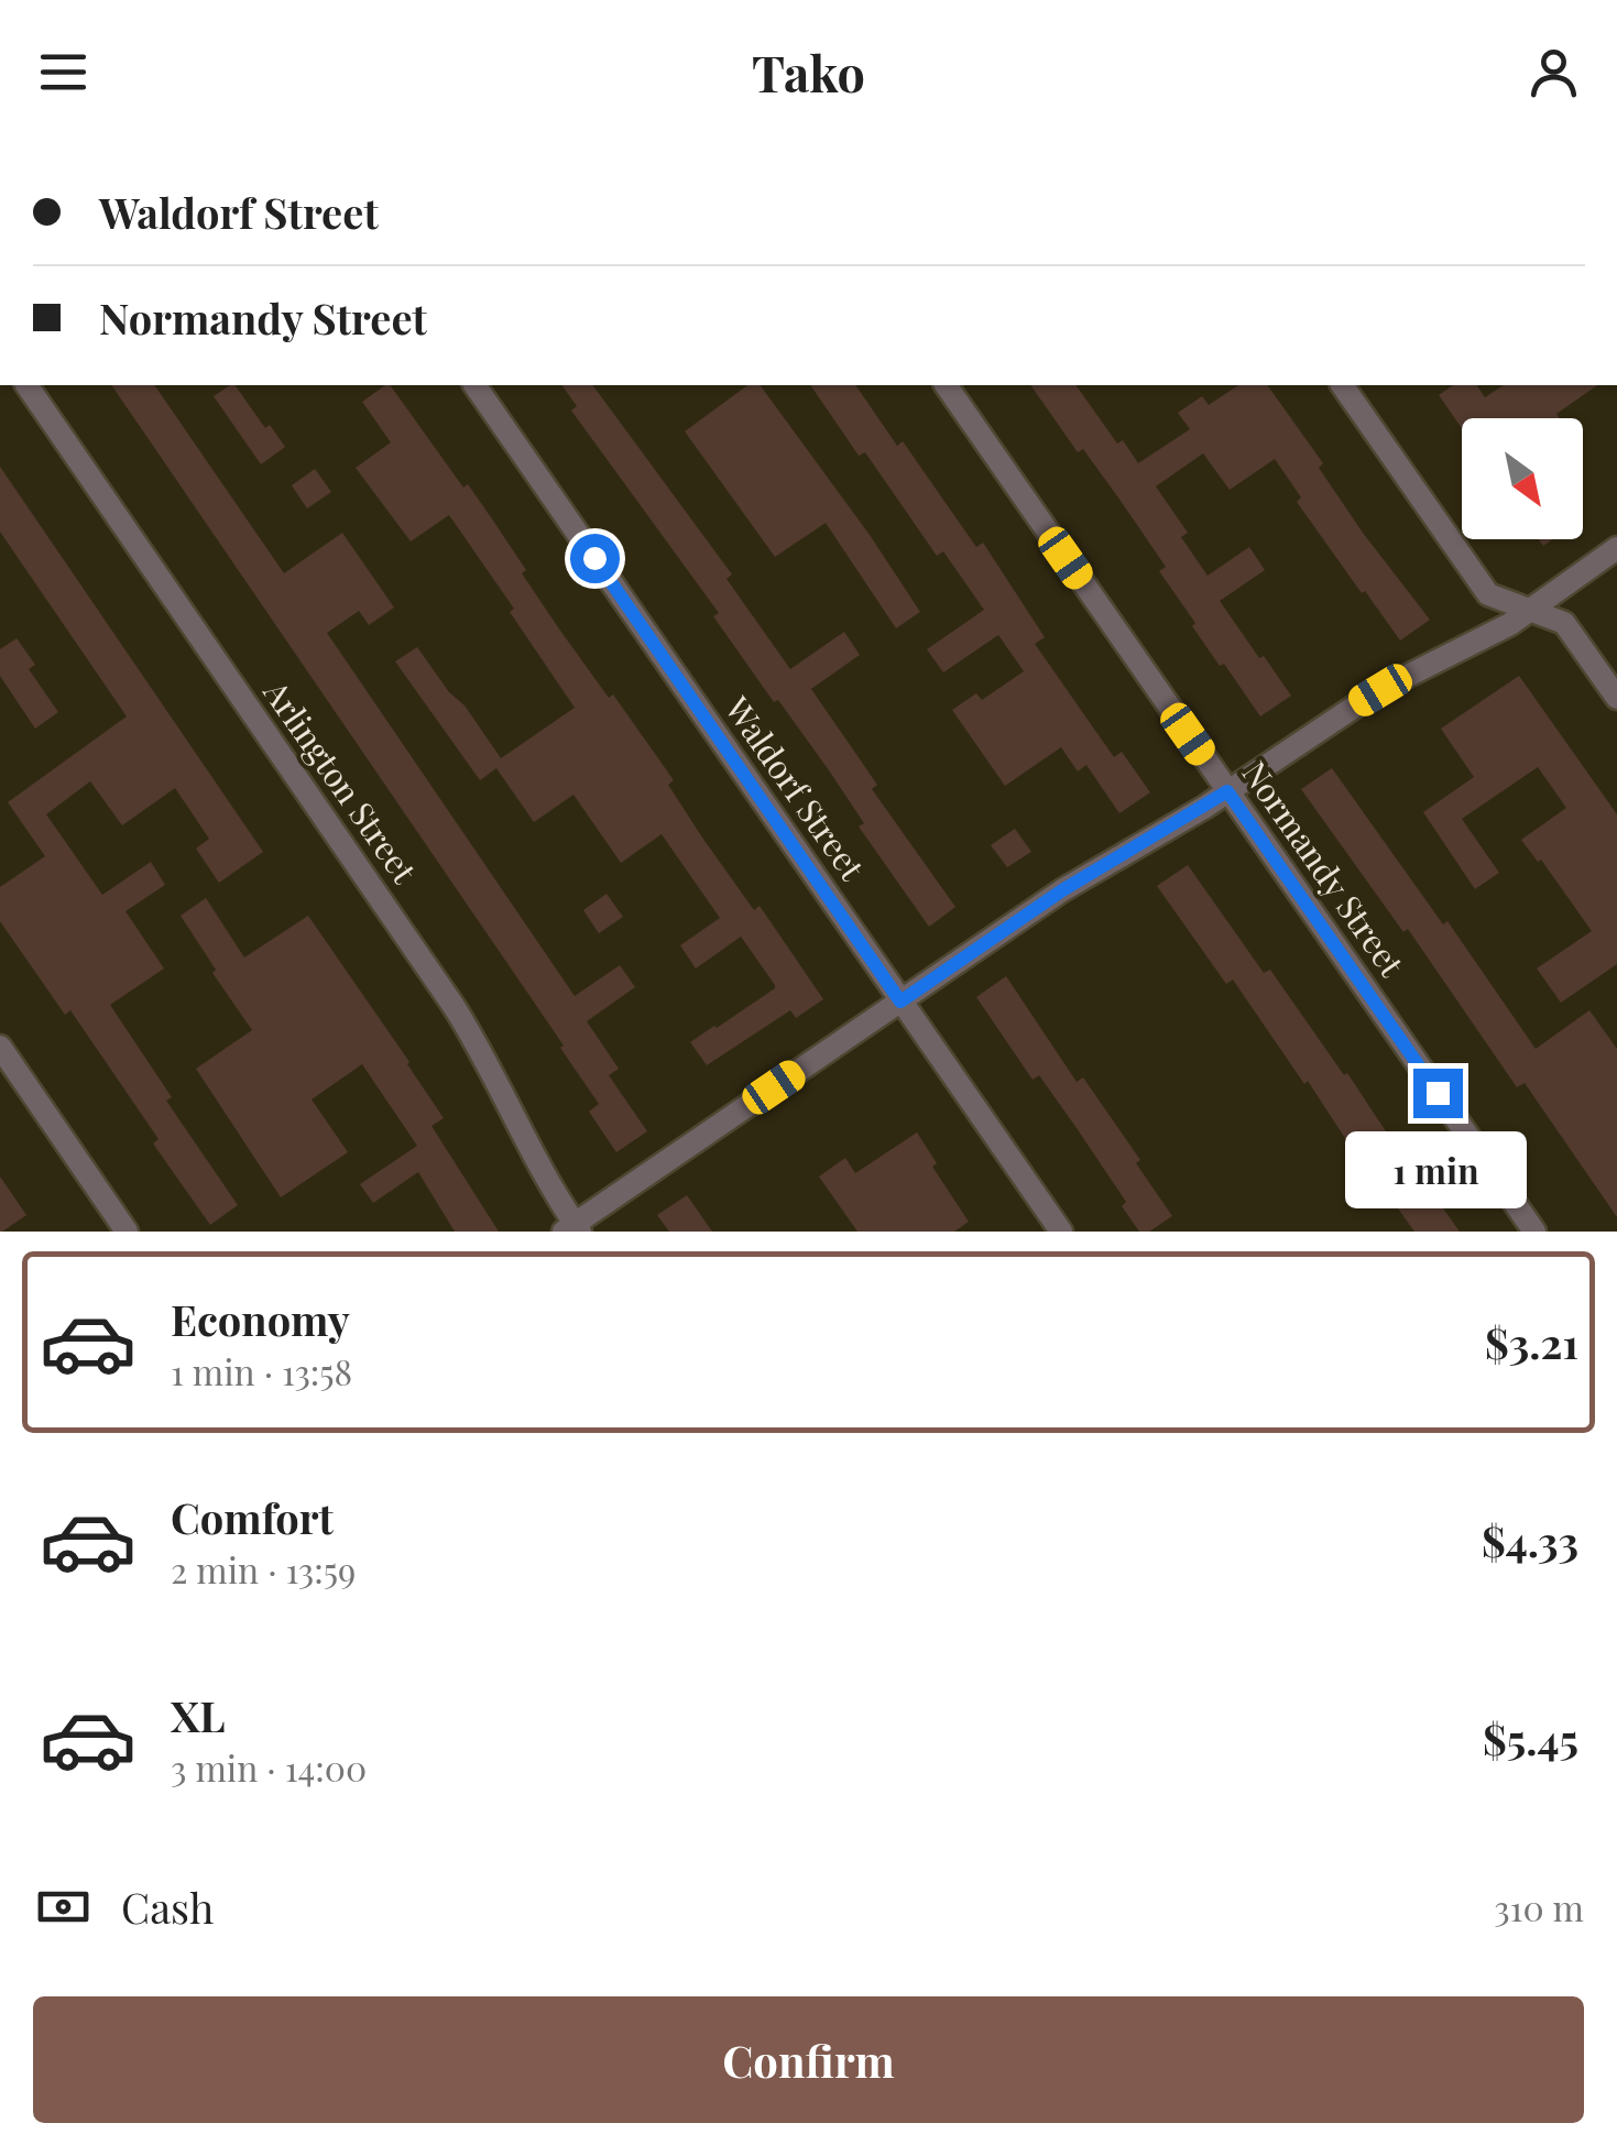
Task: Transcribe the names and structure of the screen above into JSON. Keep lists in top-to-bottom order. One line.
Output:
{"streets":{"street":["Arlington Street","Waldorf Street","Normandy Street"]},"north":"bottom right","page":{"header":"Tako","banner":["Waldorf Street","Normandy Street"],"bubble":"1 min","list":[{"name":"Economy","note":"1 min · 13:58","value":"$3.21"},{"name":"Comfort","note":"2 min · 13:59","value":"$4.33"},{"name":"XL","note":"3 min · 14:00","value":"$5.45"}],"pay":["Cash","310 m"],"buttons":"Confirm"}}
